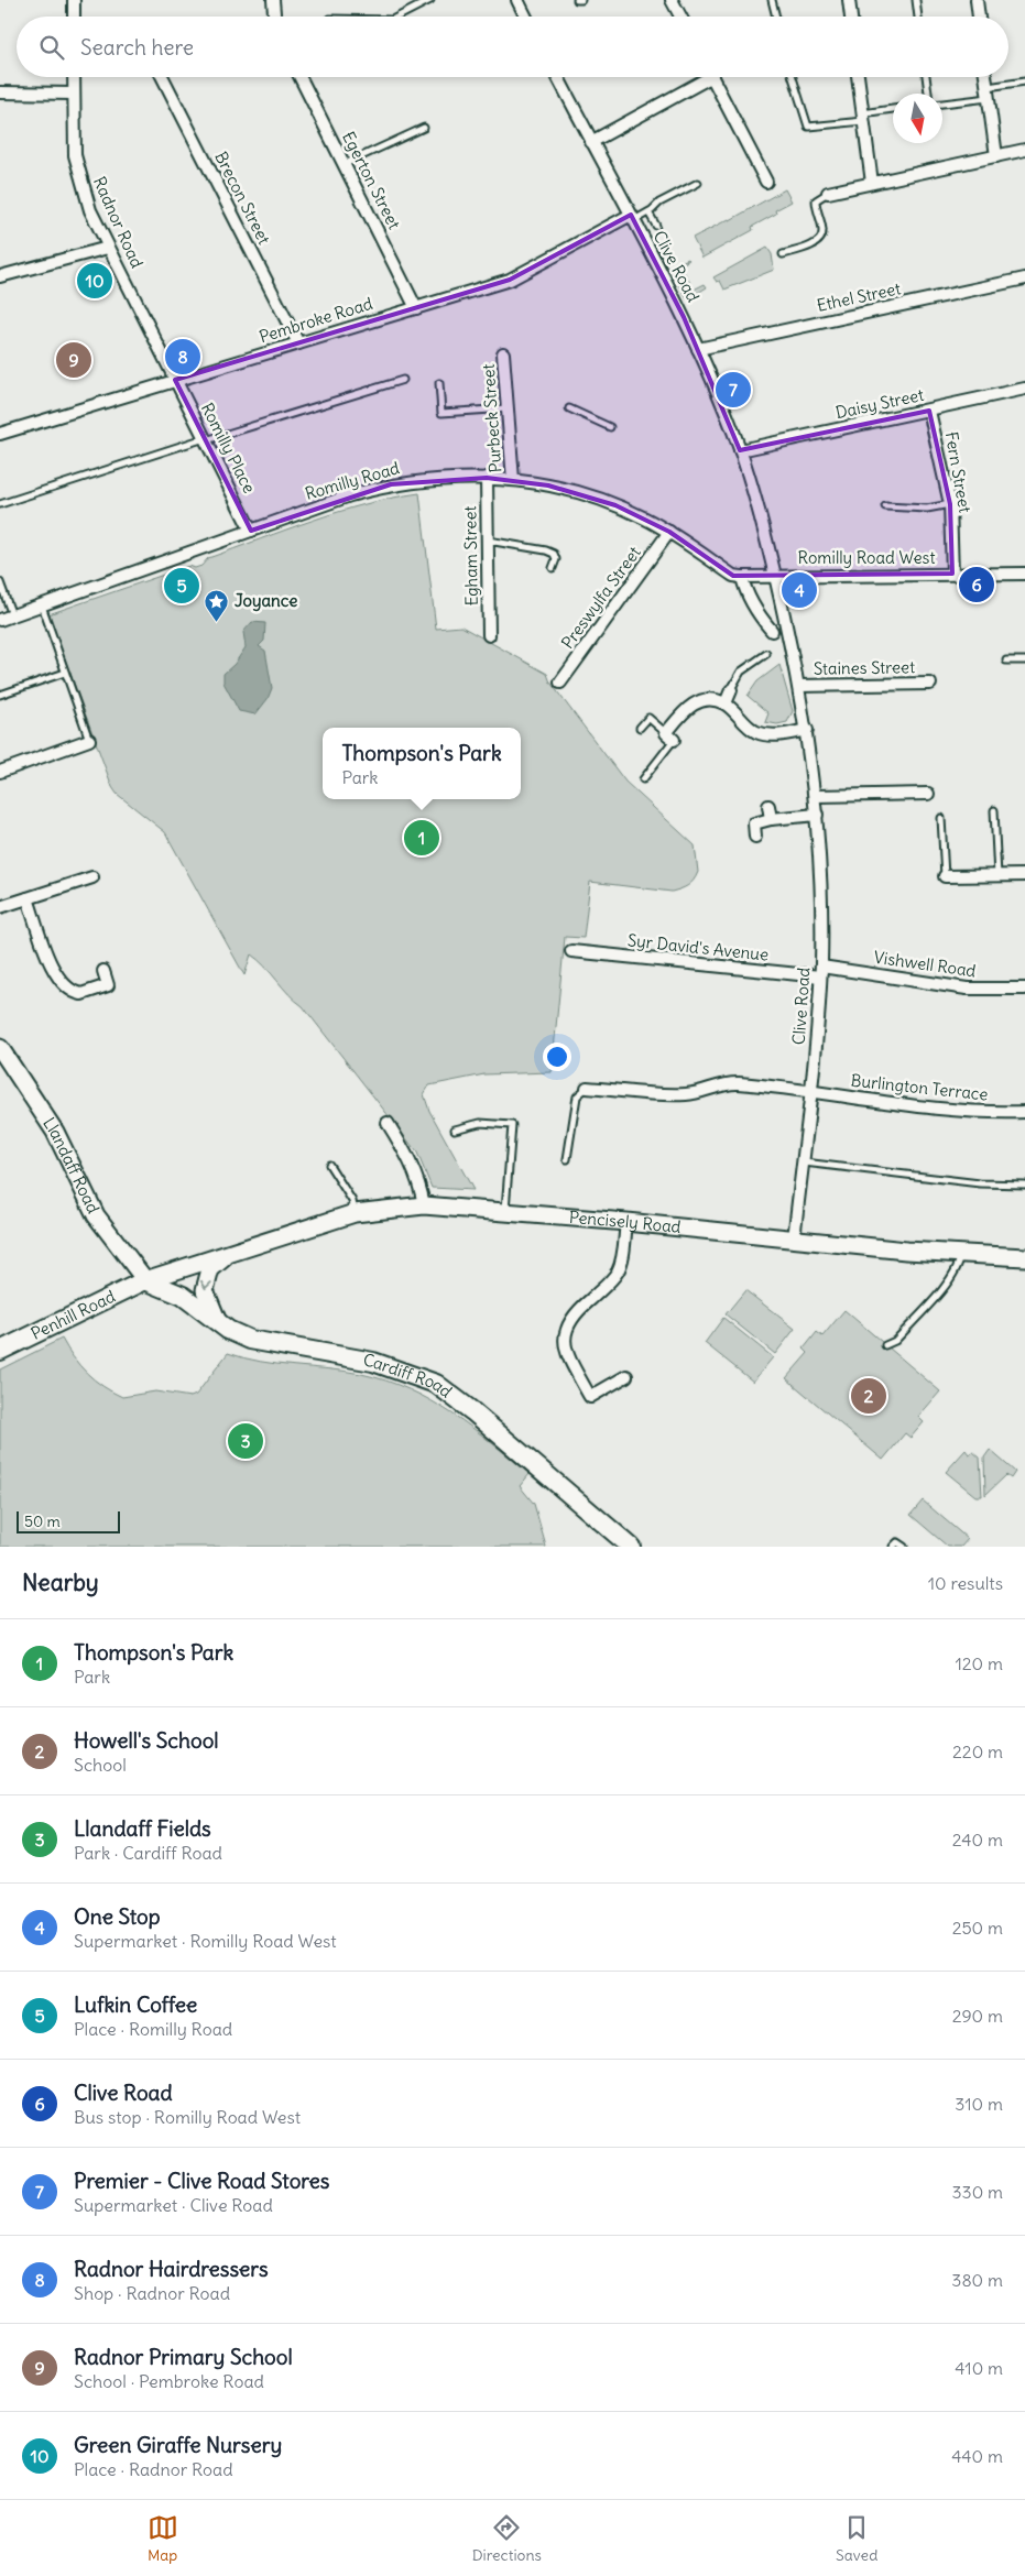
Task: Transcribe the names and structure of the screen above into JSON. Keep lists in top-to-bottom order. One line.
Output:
{"streets":{"main road":["Llandaff Road","Pencisely Road","Penhill Road","Cardiff Road"],"street":["Egerton Street","Brecon Street","Radnor Road","Clive Road","Ethel Street","Pembroke Road","Daisy Street","Purbeck Street","Romilly Place","Fern Street","Romilly Road","Egham Street","Romilly Road West","Preswylfa Street","Staines Street","Syr David's Avenue","Vishwell Road","Burlington Terrace"]},"crossings":[["Egerton Street","Pembroke Road"],["Brecon Street","Pembroke Road"],["Radnor Road","Pembroke Road"],["Radnor Road","Romilly Place"],["Clive Road","Ethel Street"],["Clive Road","Pembroke Road"],["Clive Road","Daisy Street"],["Clive Road","Romilly Road"],["Clive Road","Romilly Road West"],["Clive Road","Staines Street"],["Clive Road","Syr David's Avenue"],["Clive Road","Vishwell Road"],["Clive Road","Burlington Terrace"],["Clive Road","Pencisely Road"],["Pembroke Road","Romilly Place"],["Daisy Street","Fern Street"],["Purbeck Street","Romilly Road"],["Romilly Place","Romilly Road"],["Fern Street","Romilly Road West"],["Romilly Road","Egham Street"],["Romilly Road","Romilly Road West"],["Romilly Road","Preswylfa Street"],["Syr David's Avenue","Vishwell Road"],["Llandaff Road","Pencisely Road"],["Llandaff Road","Penhill Road"],["Llandaff Road","Cardiff Road"],["Pencisely Road","Penhill Road"],["Pencisely Road","Cardiff Road"],["Penhill Road","Cardiff Road"]],"places":{"place":["Joyance"]},"scale_bar":"50 m","north":"bottom","page":{"search":"Search here","pins":["10","8","9","7","6","5","4","1","2","3"],"popup":["Thompson's Park","Park"],"scale":"50 m","heading":["Nearby","10 results"],"list":[{"mark":"1","name":"Thompson's Park","note":"Park","value":"120 m"},{"mark":"2","name":"Howell's School","note":"School","value":"220 m"},{"mark":"3","name":"Llandaff Fields","note":"Park · Cardiff Road","value":"240 m"},{"mark":"4","name":"One Stop","note":"Supermarket · Romilly Road West","value":"250 m"},{"mark":"5","name":"Lufkin Coffee","note":"Place · Romilly Road","value":"290 m"},{"mark":"6","name":"Clive Road","note":"Bus stop · Romilly Road West","value":"310 m"},{"mark":"7","name":"Premier - Clive Road Stores","note":"Supermarket · Clive Road","value":"330 m"},{"mark":"8","name":"Radnor Hairdressers","note":"Shop · Radnor Road","value":"380 m"},{"mark":"9","name":"Radnor Primary School","note":"School · Pembroke Road","value":"410 m"},{"mark":"10","name":"Green Giraffe Nursery","note":"Place · Radnor Road","value":"440 m"}],"nav":["Map","Directions","Saved"]}}
